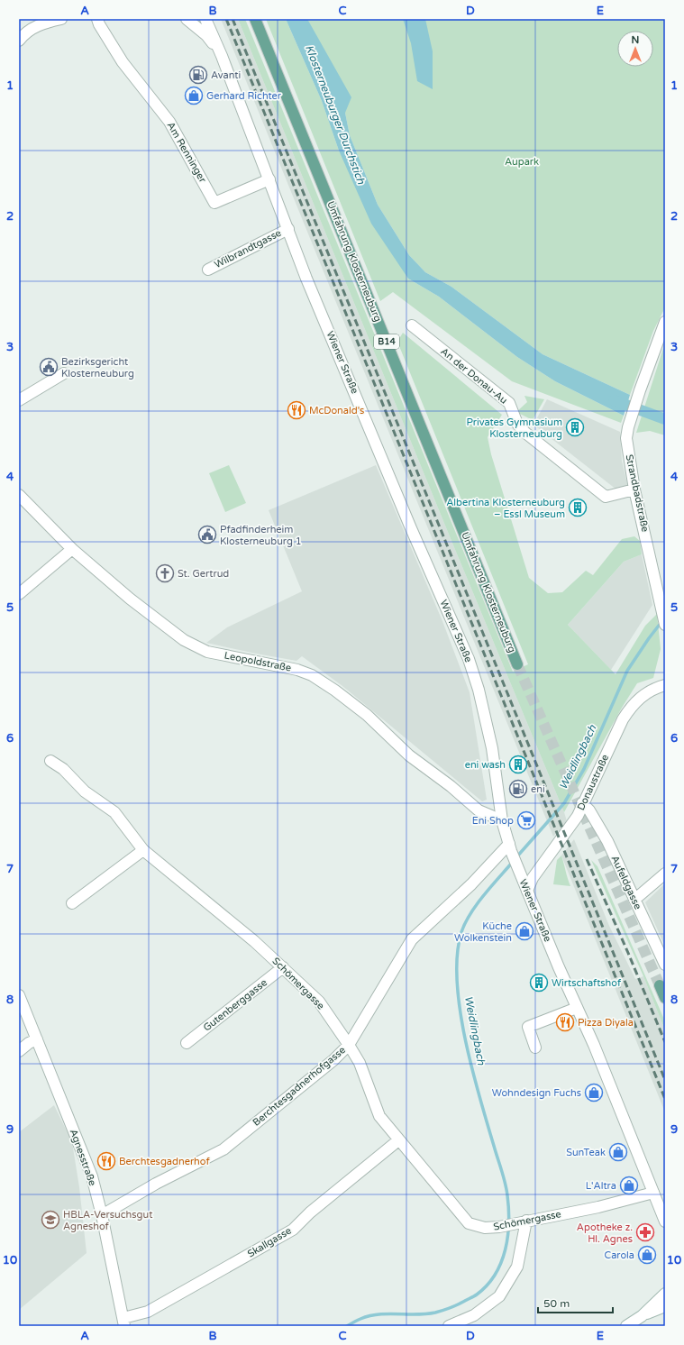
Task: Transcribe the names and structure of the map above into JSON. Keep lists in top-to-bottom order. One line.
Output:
{"streets":{"main road":["Umfahrung Klosterneuburg","B14"],"street":["Am Renninger","Wilbrandtgasse","Wiener Straße","An der Donau-Au","Strandbadstraße","Leopoldstraße","Donaustraße","Aufeldgasse","Schömergasse","Gutenberggasse","Berchtesgadnerhofgasse","Agnesstraße","Skallgasse"]},"crossings":[["Am Renninger","Wiener Straße"],["Wilbrandtgasse","Wiener Straße"],["Wiener Straße","Leopoldstraße"],["Wiener Straße","Donaustraße"],["Wiener Straße","Schömergasse"],["Wiener Straße","Berchtesgadnerhofgasse"],["An der Donau-Au","Strandbadstraße"],["Donaustraße","Aufeldgasse"],["Schömergasse","Gutenberggasse"],["Schömergasse","Berchtesgadnerhofgasse"],["Schömergasse","Skallgasse"],["Berchtesgadnerhofgasse","Agnesstraße"],["Agnesstraße","Skallgasse"]],"water":["Klosterneuburger Durchstich","Weidlingbach"],"parks":["Aupark"],"places":{"fuel station":["Avanti","eni"],"shop":["Gerhard Richter","Küche Wolkenstein","Wohndesign Fuchs","SunTeak","L'Altra","Carola"],"public building":["Bezirksgericht Klosterneuburg","Pfadfinderheim Klosterneuburg 1"],"restaurant":["McDonald's","Pizza Diyala","Berchtesgadnerhof"],"building":["Privates Gymnasium Klosterneuburg","Albertina Klosterneuburg – Essl Museum","eni wash","Wirtschaftshof"],"church":["St. Gertrud"],"supermarket":["Eni Shop"],"school or university":["HBLA-Versuchsgut Agneshof"],"pharmacy":["Apotheke z. Hl. Agnes"]},"scale_bar":"50 m","north":"top","grid":{"columns":["A","B","C","D","E"],"rows":["1","2","3","4","5","6","7","8","9","10"]}}
